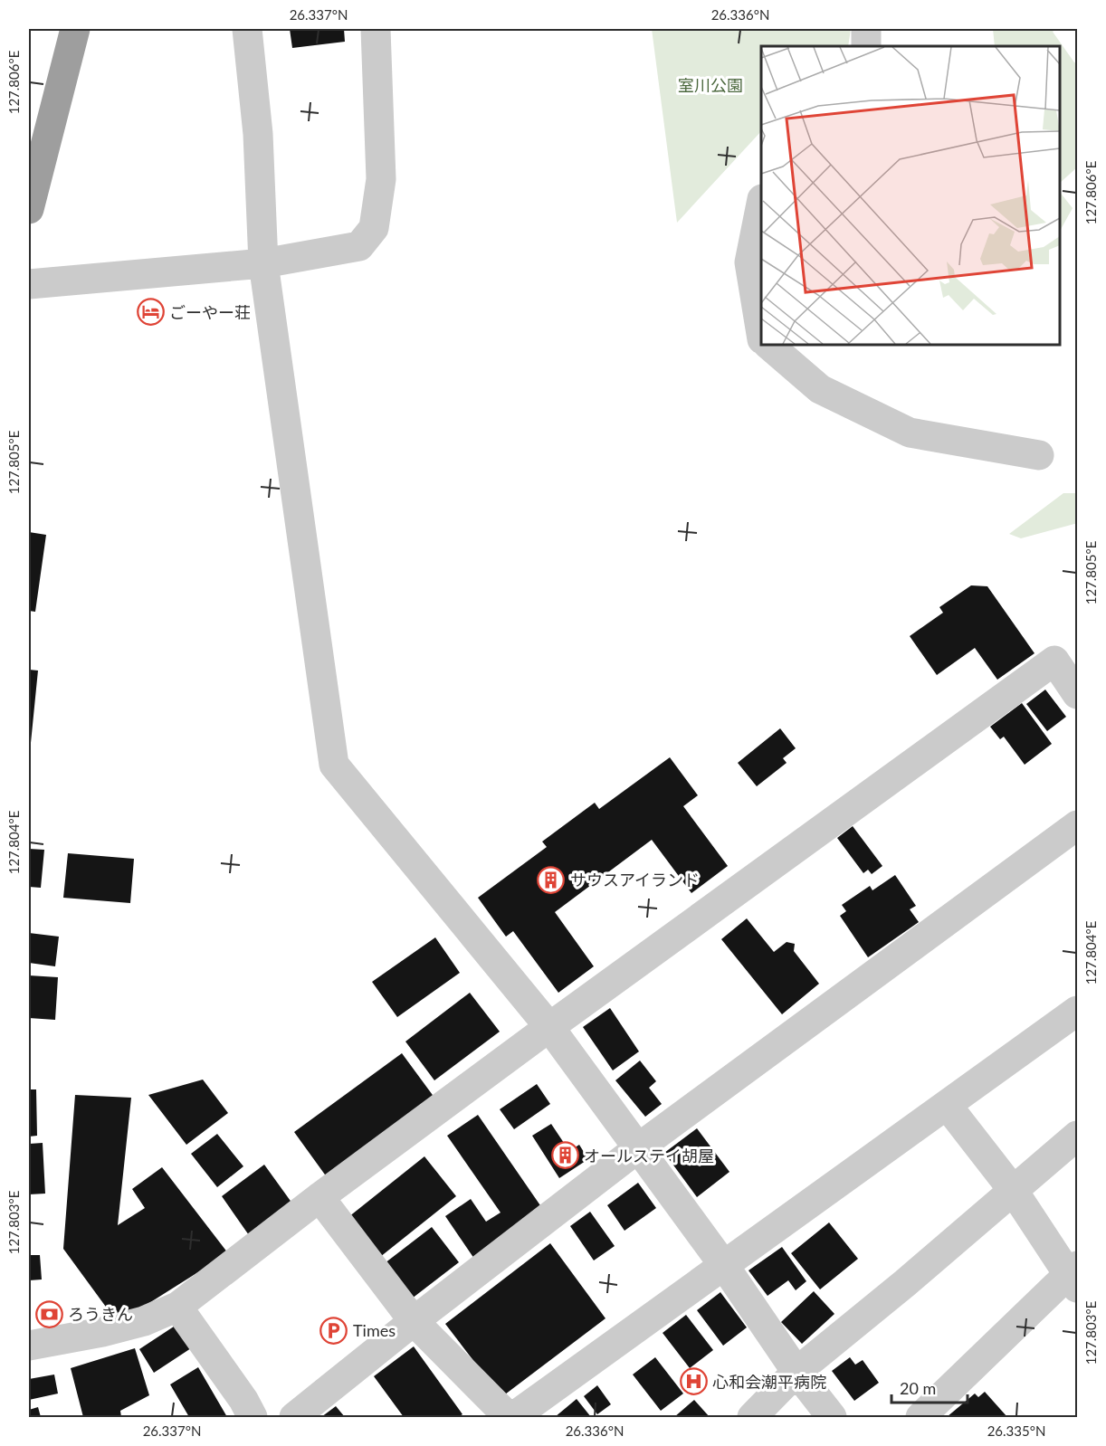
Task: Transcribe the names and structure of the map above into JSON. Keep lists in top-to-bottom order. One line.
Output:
{"parks":["室川公園"],"places":{"hotel":["ごーやー荘"],"building":["サウスアイランド","オールステイ胡屋"],"bank":["ろうきん"],"parking":["Times"],"hospital":["心和会潮平病院"]},"scale_bar":"20 m","coordinates":["26.337°N","26.336°N","127.806°E","127.805°E","127.804°E","127.803°E","26.335°N"]}
